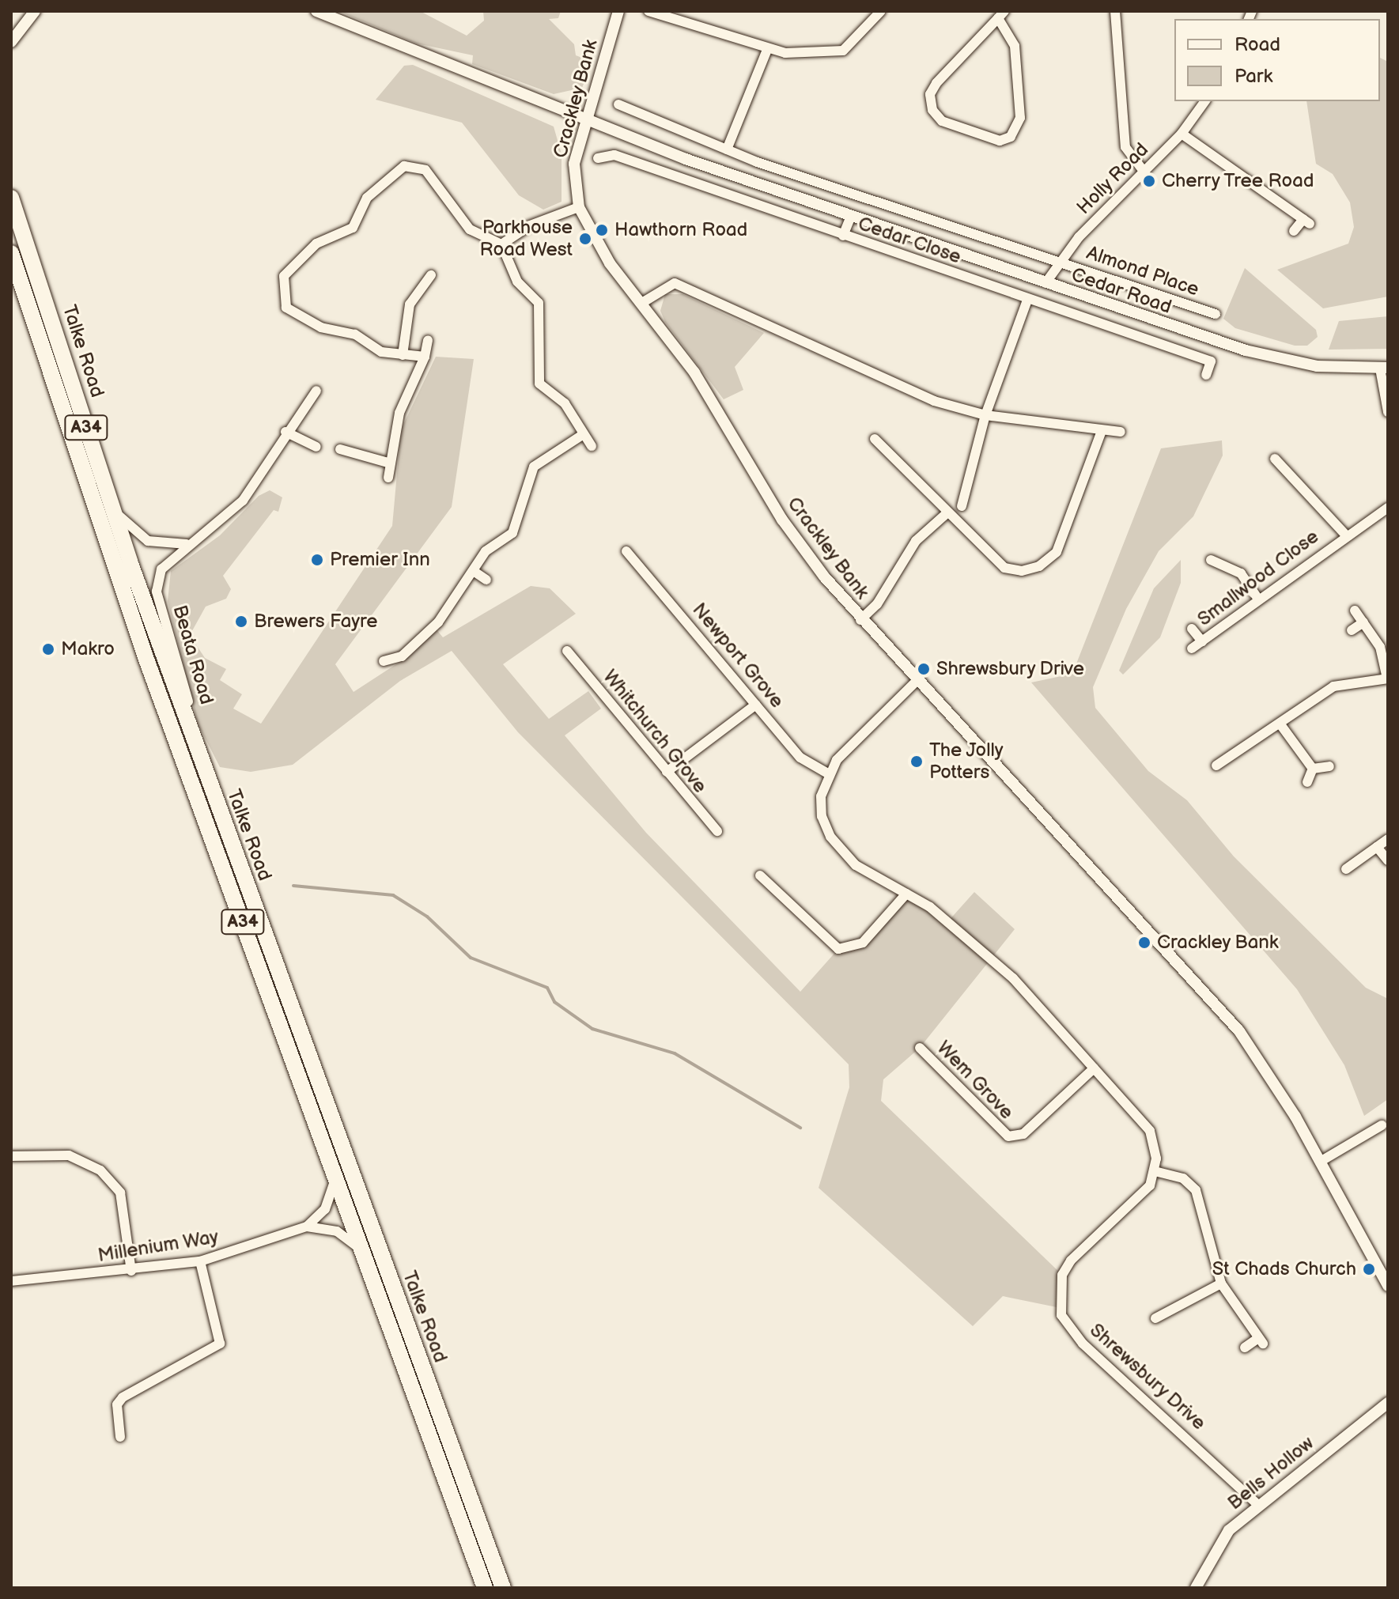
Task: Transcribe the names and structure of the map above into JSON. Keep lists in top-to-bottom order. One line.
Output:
{"streets":{"highway":["Talke Road","A34"],"street":["Crackley Bank","Holly Road","Cedar Close","Almond Place","Cedar Road","Smallwood Close","Beata Road","Newport Grove","Whitchurch Grove","Wem Grove","Millenium Way","Shrewsbury Drive","Bells Hollow"]},"crossings":[["Crackley Bank","Cedar Road"],["Holly Road","Almond Place"],["Holly Road","Cedar Road"],["Almond Place","Cedar Road"],["Talke Road","Beata Road"],["Talke Road","Millenium Way"],["Shrewsbury Drive","Bells Hollow"]],"places":["Cherry Tree Road","Hawthorn Road","Parkhouse Road West","Premier Inn","Brewers Fayre","Makro","Shrewsbury Drive","The Jolly Potters","Crackley Bank","St Chads Church"],"legend":["Road","Park"]}
